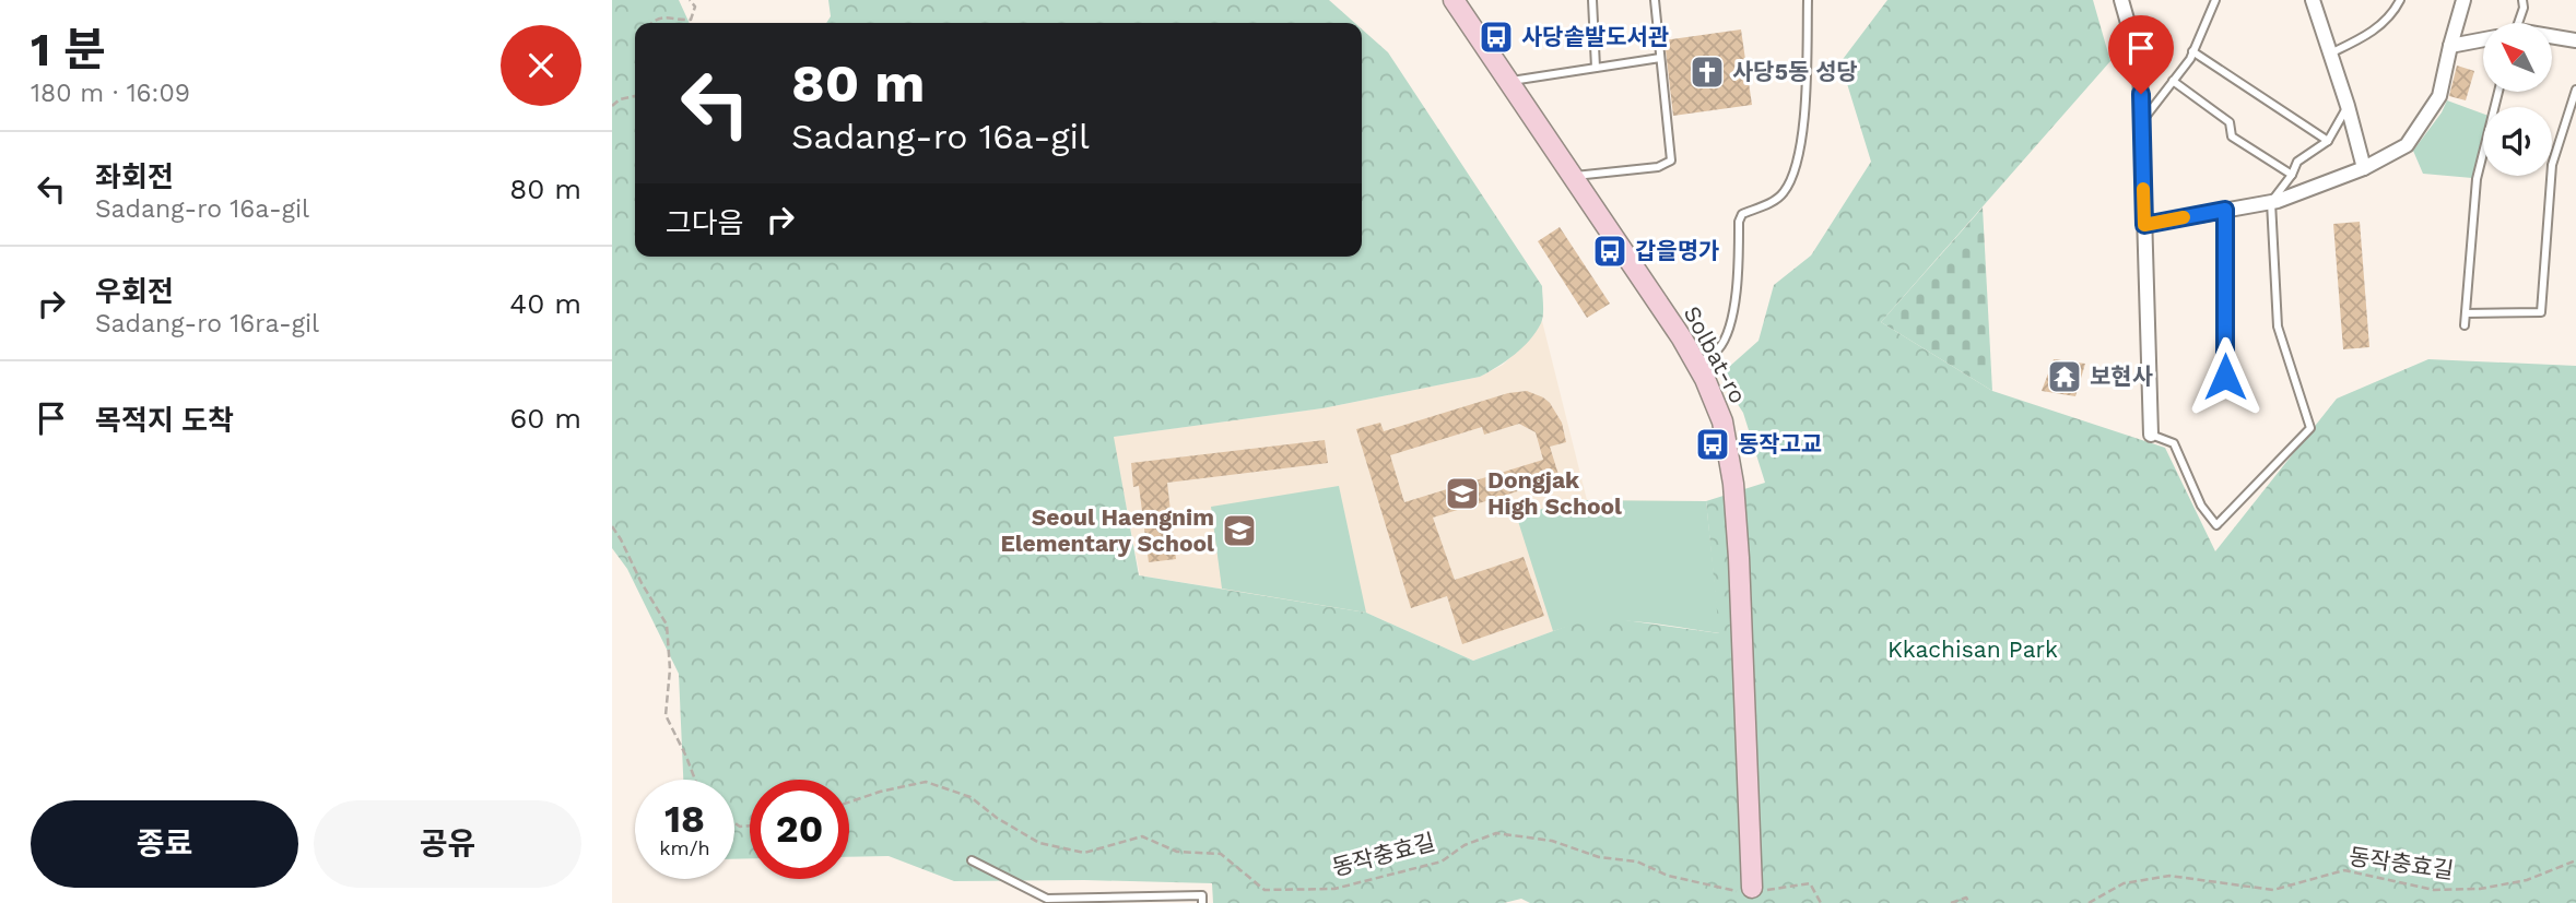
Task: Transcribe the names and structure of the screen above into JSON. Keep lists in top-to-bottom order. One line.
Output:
{"streets":{"street":["Solbat-ro"],"path":["동작충효길"]},"crossings":[["Solbat-ro","동작충효길"]],"parks":["Kkachisan Park"],"places":{"bus stop":["사당솥발도서관","갑을명가","동작고교"],"church":["사당5동 성당"],"temple":["보현사"],"school or university":["Dongjak High School","Seoul Haengnim Elementary School"]},"north":"top left","page":{"heading":["1 분","180 m · 16:09"],"turn":["80 m","Sadang-ro 16a-gil"],"list":[{"name":"좌회전","note":"Sadang-ro 16a-gil","value":"80 m"},{"name":"우회전","note":"Sadang-ro 16ra-gil","value":"40 m"},{"name":"목적지 도착","value":"60 m"}],"then":"그다음","speed":"18 km/h","limit":"20","buttons":["종료","공유"]}}
